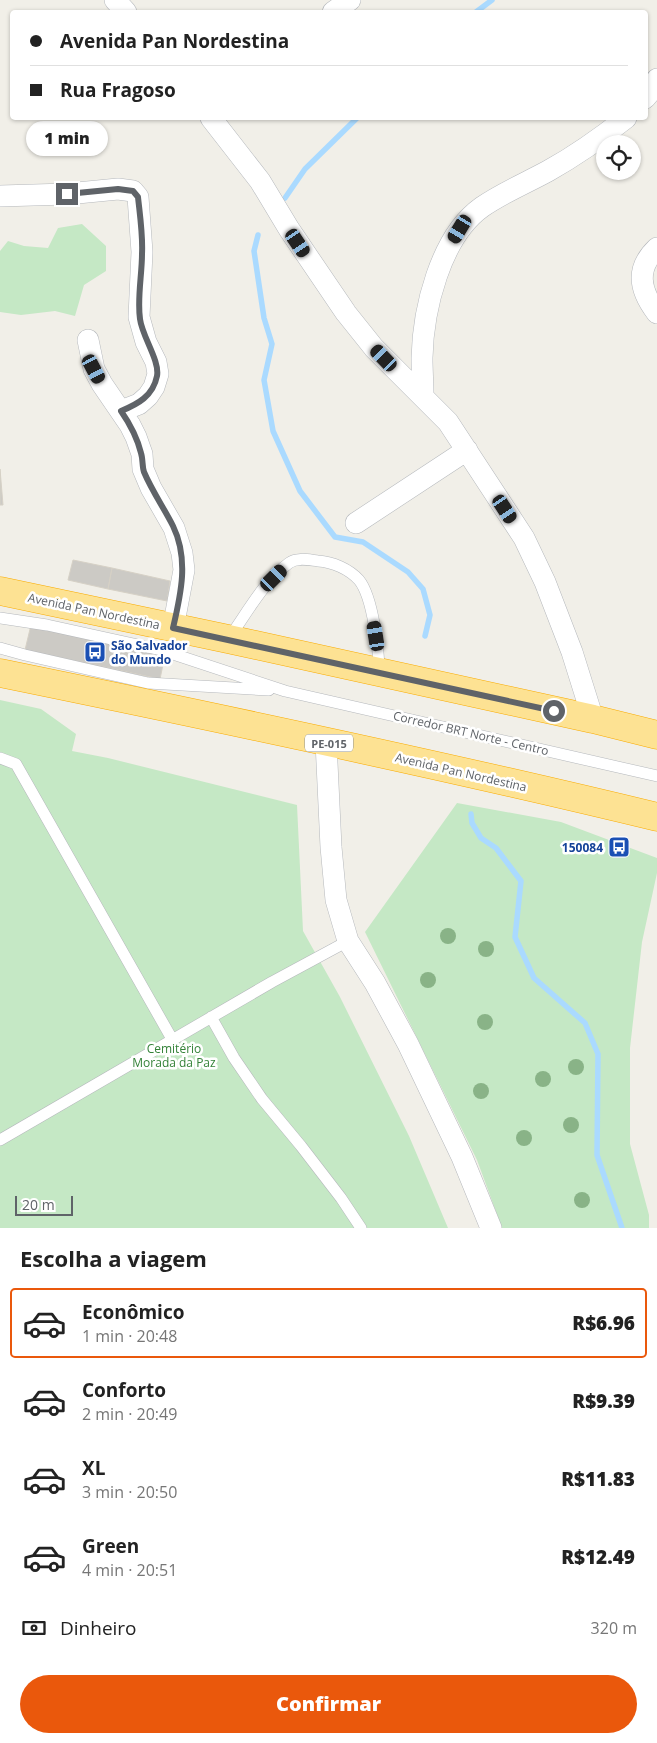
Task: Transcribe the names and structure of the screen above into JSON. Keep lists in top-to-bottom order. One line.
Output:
{"streets":{"highway":["Avenida Pan Nordestina","PE-015"],"lane":["Corredor BRT Norte - Centro"]},"parks":["Cemitério Morada da Paz"],"places":{"bus stop":["São Salvador do Mundo","150084"]},"scale_bar":"20 m","page":{"banner":["Avenida Pan Nordestina","Rua Fragoso"],"bubble":"1 min","scale":"20 m","heading":"Escolha a viagem","list":[{"name":"Econômico","note":"1 min · 20:48","value":"R$6.96"},{"name":"Conforto","note":"2 min · 20:49","value":"R$9.39"},{"name":"XL","note":"3 min · 20:50","value":"R$11.83"},{"name":"Green","note":"4 min · 20:51","value":"R$12.49"}],"pay":["Dinheiro","320 m"],"buttons":"Confirmar"}}
